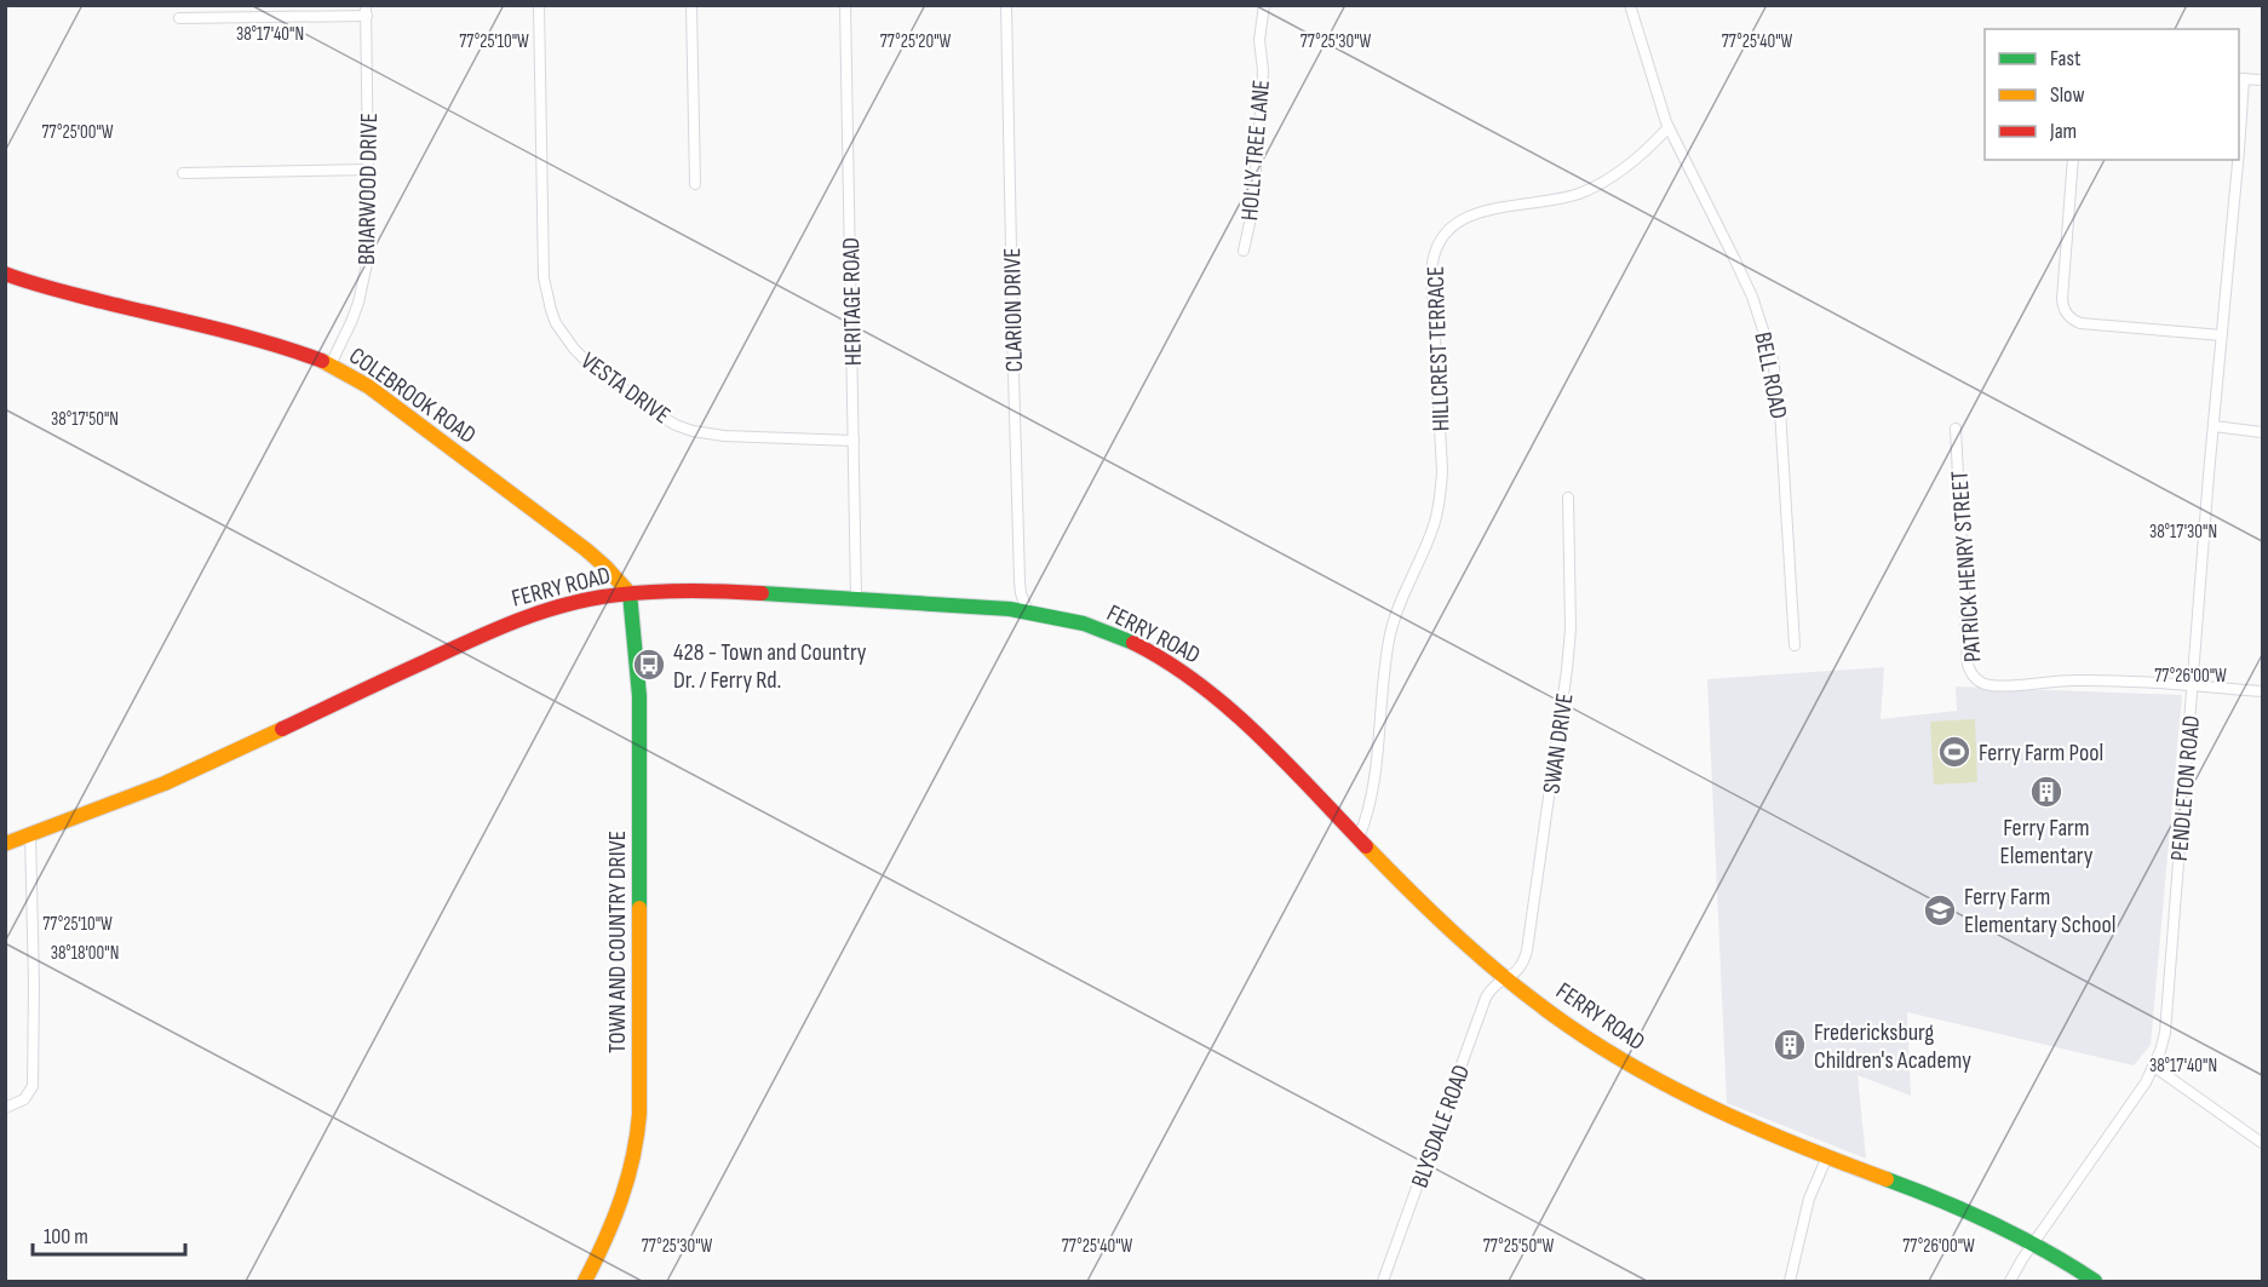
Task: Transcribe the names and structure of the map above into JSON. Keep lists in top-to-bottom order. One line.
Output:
{"streets":{"main road":["COLEBROOK ROAD","FERRY ROAD","TOWN AND COUNTRY DRIVE"],"street":["HOLLY TREE LANE","BRIARWOOD DRIVE","HERITAGE ROAD","CLARION DRIVE","HILLCREST TERRACE","BELL ROAD","VESTA DRIVE","PATRICK HENRY STREET","SWAN DRIVE","PENDLETON ROAD","BLYSDALE ROAD"]},"crossings":[["BRIARWOOD DRIVE","COLEBROOK ROAD"],["HERITAGE ROAD","VESTA DRIVE"],["HERITAGE ROAD","FERRY ROAD"],["CLARION DRIVE","FERRY ROAD"],["HILLCREST TERRACE","BELL ROAD"],["HILLCREST TERRACE","FERRY ROAD"],["COLEBROOK ROAD","FERRY ROAD"],["COLEBROOK ROAD","TOWN AND COUNTRY DRIVE"],["PATRICK HENRY STREET","PENDLETON ROAD"],["FERRY ROAD","SWAN DRIVE"],["FERRY ROAD","PENDLETON ROAD"],["FERRY ROAD","TOWN AND COUNTRY DRIVE"],["FERRY ROAD","BLYSDALE ROAD"],["SWAN DRIVE","BLYSDALE ROAD"]],"places":{"bus stop":["428 - Town and Country Dr. / Ferry Rd."],"sports":["Ferry Farm Pool"],"building":["Ferry Farm Elementary","Fredericksburg Children's Academy"],"school or university":["Ferry Farm Elementary School"]},"legend":["Fast","Slow","Jam"],"scale_bar":"100 m","coordinates":["38°17'40\"N","77°25'10\"W","77°25'20\"W","77°25'30\"W","77°25'40\"W","77°25'00\"W","38°17'50\"N","38°17'30\"N","77°26'00\"W","38°18'00\"N","77°25'50\"W"]}
